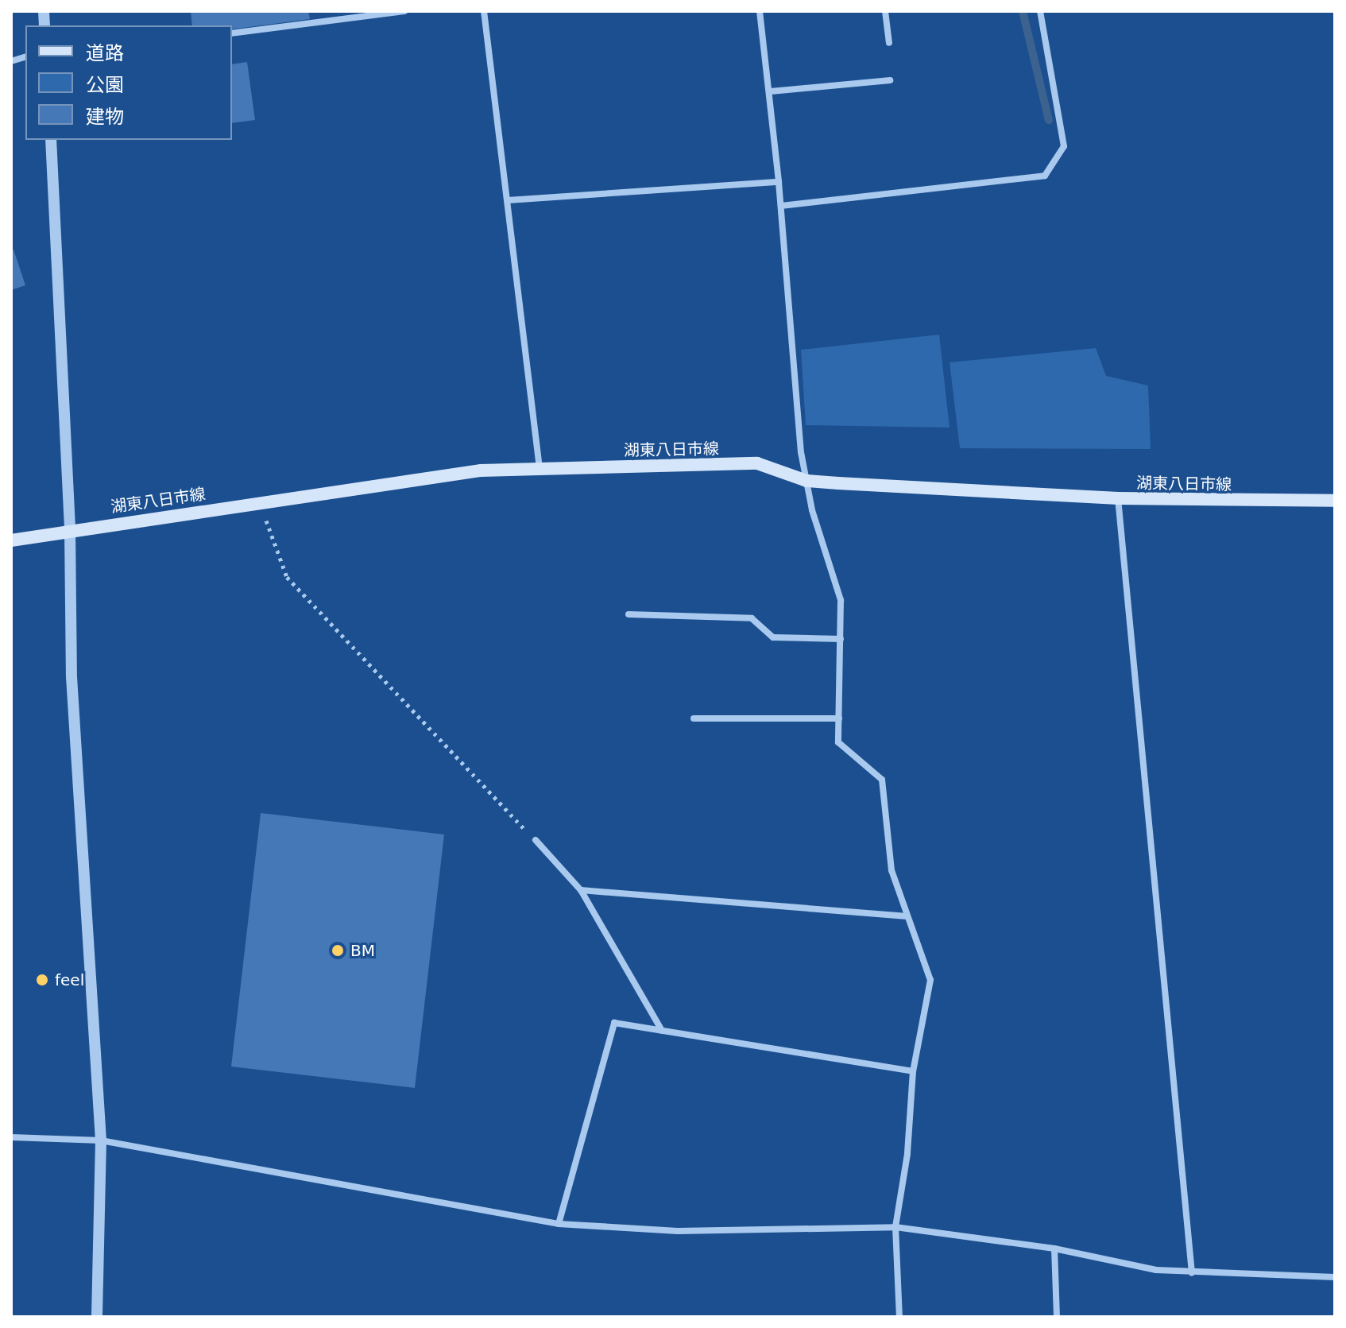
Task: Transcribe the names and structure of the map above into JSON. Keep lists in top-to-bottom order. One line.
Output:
{"streets":{"main road":["湖東八日市線"]},"places":["BM","feel"],"legend":["道路","公園","建物"]}
